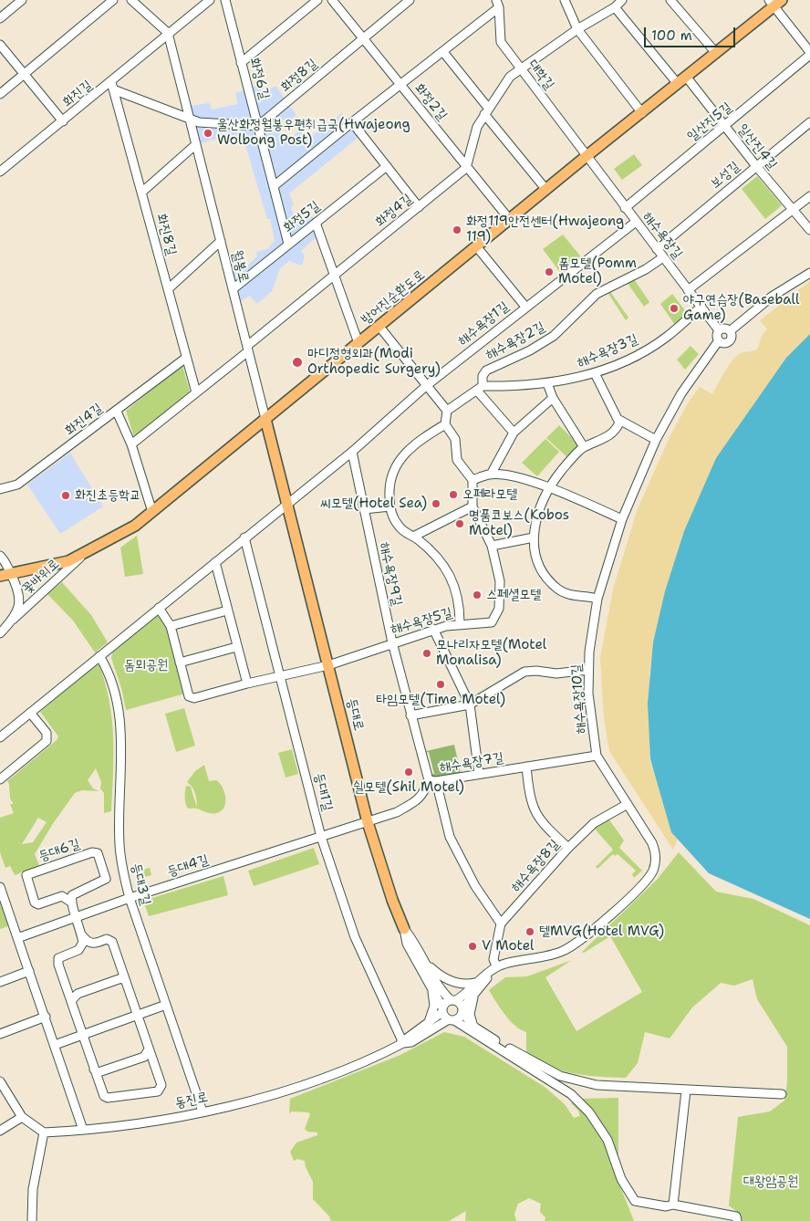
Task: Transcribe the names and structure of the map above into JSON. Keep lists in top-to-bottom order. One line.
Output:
{"streets":{"main road":["방어진순환도로","등대로"],"street":["대학길","화정8길","화정6길","화진길","화정2길","일산진5길","일산진4길","보성길","화정4길","화정5길","화진8길","해수욕장길","월봉로","해수욕장1길","해수욕장2길","해수욕장3길","화진4길","해수욕장9길","꽃바위로","해수욕장5길","해수욕장10길","해수욕장7길","등대1길","등대6길","등대4길","해수욕장8길","등대3길","동진로"]},"crossings":[["대학길","해수욕장길"],["대학길","방어진순환도로"],["화정8길","화정6길"],["화정8길","화정2길"],["화정6길","화정5길"],["화진길","화진8길"],["화진길","월봉로"],["화정2길","화정4길"],["화정2길","방어진순환도로"],["일산진5길","일산진4길"],["일산진5길","해수욕장길"],["일산진4길","보성길"],["일산진4길","방어진순환도로"],["보성길","해수욕장길"],["화정4길","화진8길"],["화정4길","월봉로"],["화정4길","화진4길"],["화정5길","월봉로"],["해수욕장길","방어진순환도로"],["해수욕장길","해수욕장1길"],["해수욕장길","해수욕장2길"],["해수욕장길","해수욕장3길"],["해수욕장길","해수욕장10길"],["월봉로","방어진순환도로"],["월봉로","등대로"],["방어진순환도로","화진4길"],["방어진순환도로","꽃바위로"],["방어진순환도로","등대로"],["해수욕장1길","해수욕장9길"],["해수욕장1길","등대로"],["해수욕장2길","해수욕장3길"],["해수욕장9길","해수욕장5길"],["해수욕장9길","해수욕장7길"],["해수욕장9길","해수욕장8길"],["해수욕장5길","등대로"],["해수욕장5길","등대1길"],["해수욕장10길","해수욕장7길"],["해수욕장10길","해수욕장8길"],["등대로","해수욕장7길"],["등대로","등대4길"],["해수욕장7길","등대4길"],["등대1길","등대4길"],["등대1길","동진로"],["등대4길","등대3길"],["등대3길","동진로"]],"parks":["돔뫼공원","대왕암공원"],"places":["울산화정월봉우편취급국(Hwajeong Wolbong Post)","화정119안전센터(Hwajeong 119)","폼모텔(Pomm Motel)","야구연습장(Baseball Game)","마디정형외과(Modi Orthopedic Surgery)","오페라모텔","화진초등학교","씨모텔(Hotel Sea)","명품코보스(Kobos Motel)","스페셜모텔","모나리자모텔(Motel Monalisa)","타임모텔(Time Motel)","쉴모텔(Shil Motel)","텔MVG(Hotel MVG)","V Motel"],"scale_bar":"100 m"}
